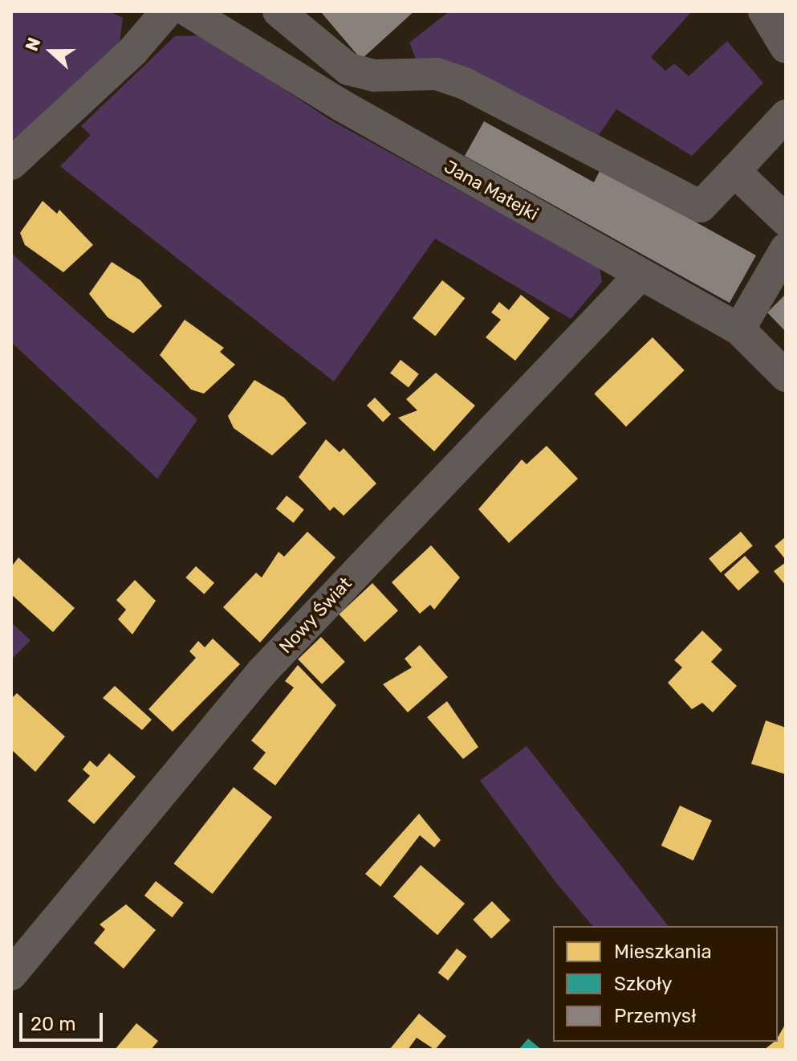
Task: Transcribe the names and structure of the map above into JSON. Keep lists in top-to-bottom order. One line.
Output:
{"streets":{"street":["Jana Matejki","Nowy Świat"]},"crossings":[["Jana Matejki","Nowy Świat"]],"legend":["Mieszkania","Szkoły","Przemysł"],"scale_bar":"20 m","north":"left"}
